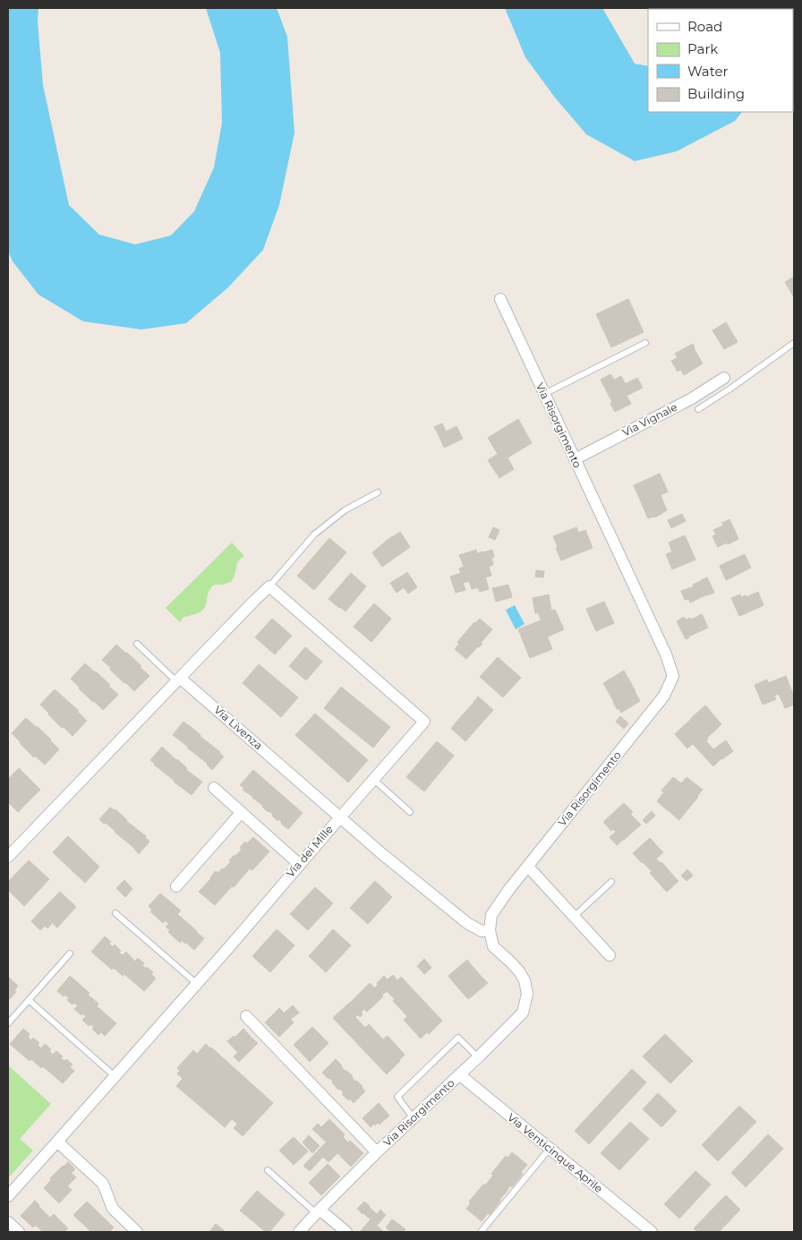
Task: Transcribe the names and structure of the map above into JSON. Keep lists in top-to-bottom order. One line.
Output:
{"streets":{"street":["Via Vignale","Via Risorgimento","Via Livenza","Via dei Mille","Via Venticinque Aprile"]},"crossings":[["Via Vignale","Via Risorgimento"],["Via Risorgimento","Via Livenza"],["Via Risorgimento","Via Venticinque Aprile"],["Via Livenza","Via dei Mille"]],"legend":["Road","Park","Water","Building"]}
